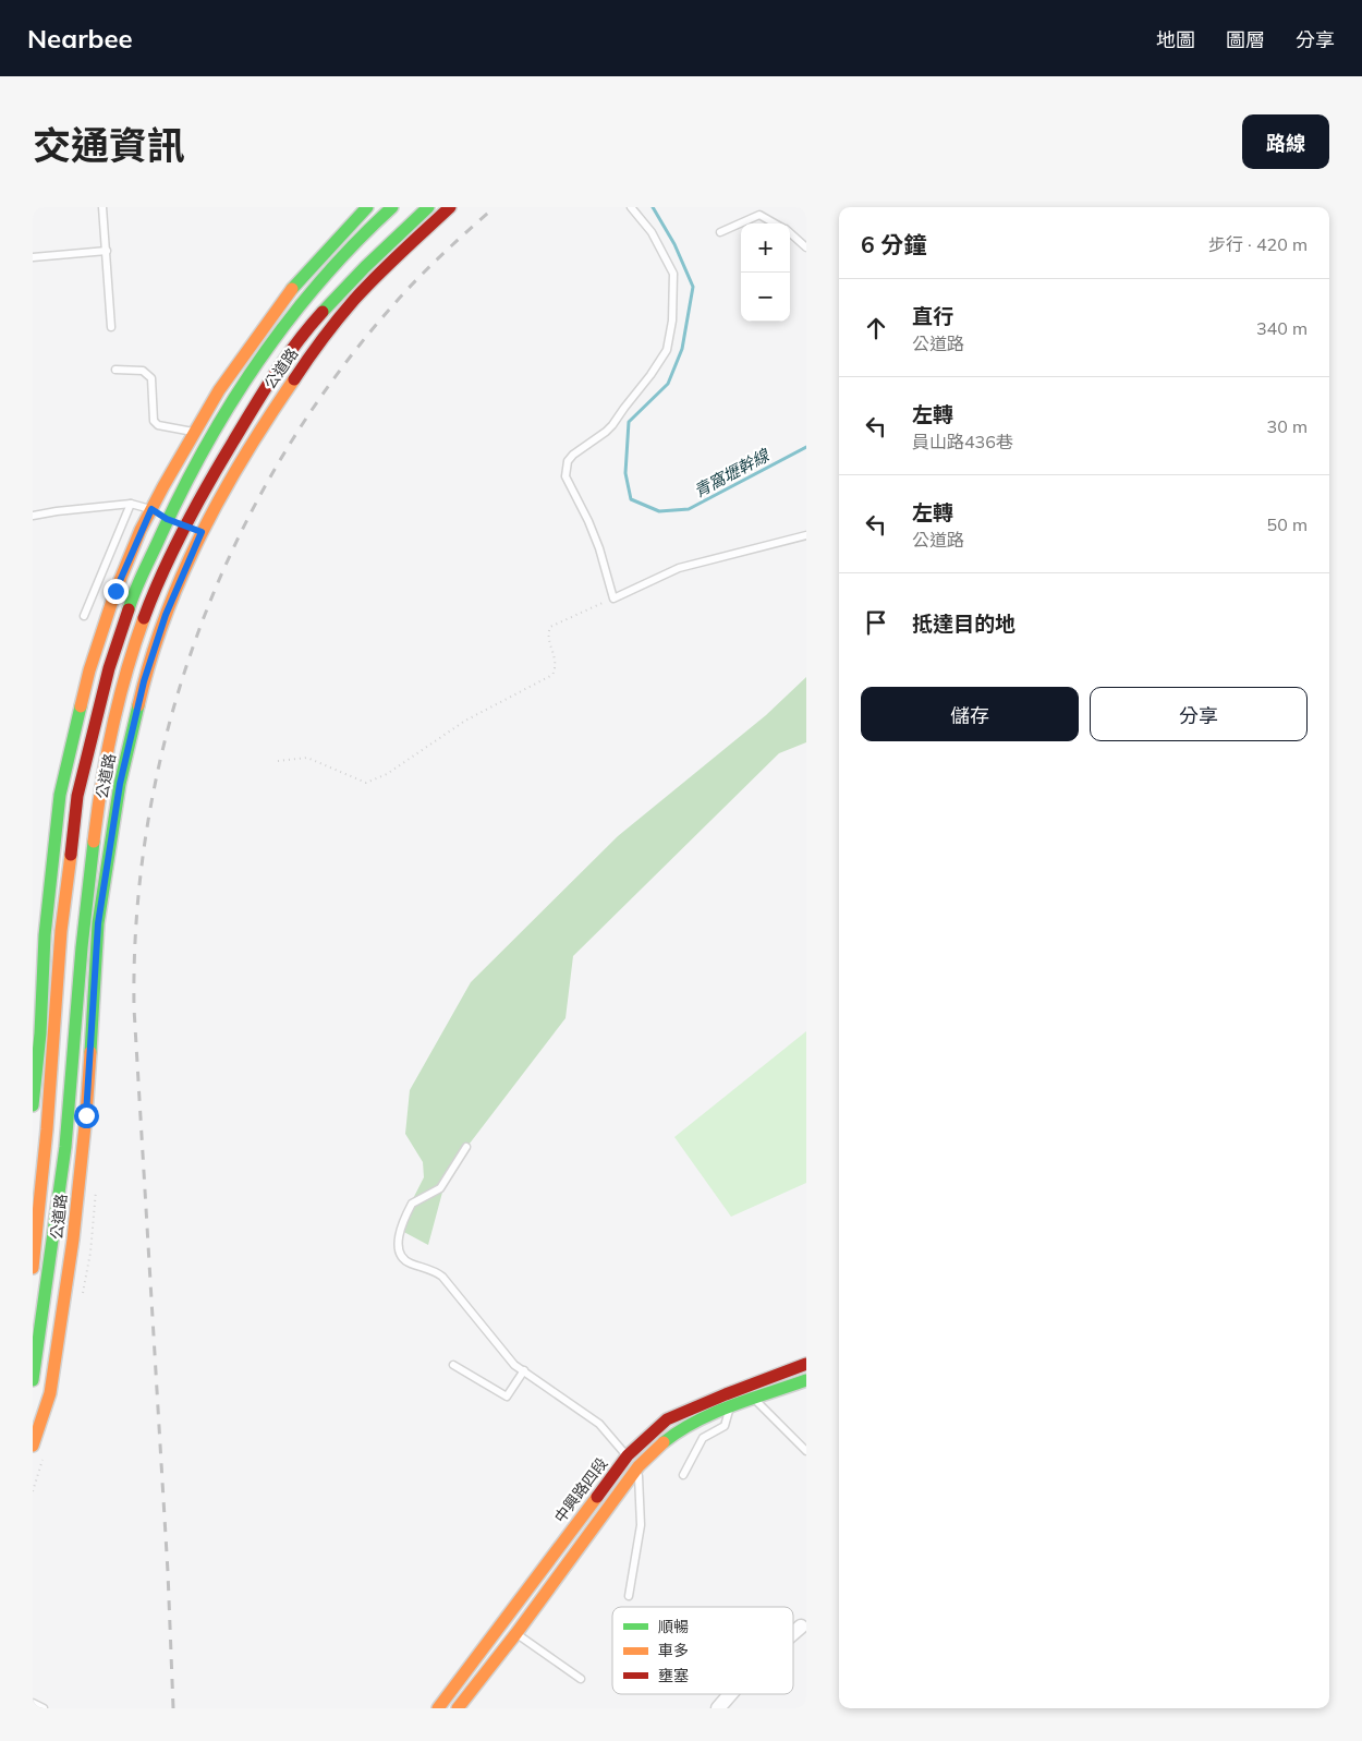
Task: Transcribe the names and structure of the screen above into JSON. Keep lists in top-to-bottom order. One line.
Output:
{"streets":{"street":["公道路","中興路四段"]},"water":["青窩壢幹線"],"legend":["順暢","車多","壅塞"],"page":{"header":"Nearbee","nav":["地圖","圖層","分享"],"title":"交通資訊","buttons":["路線",["儲存","分享"]],"heading":["6 分鐘","步行 · 420 m"],"map_buttons":["+","−"],"list":[["直行","公道路","340 m"],["左轉","員山路436巷","30 m"],["左轉","公道路","50 m"],"抵達目的地"]}}
